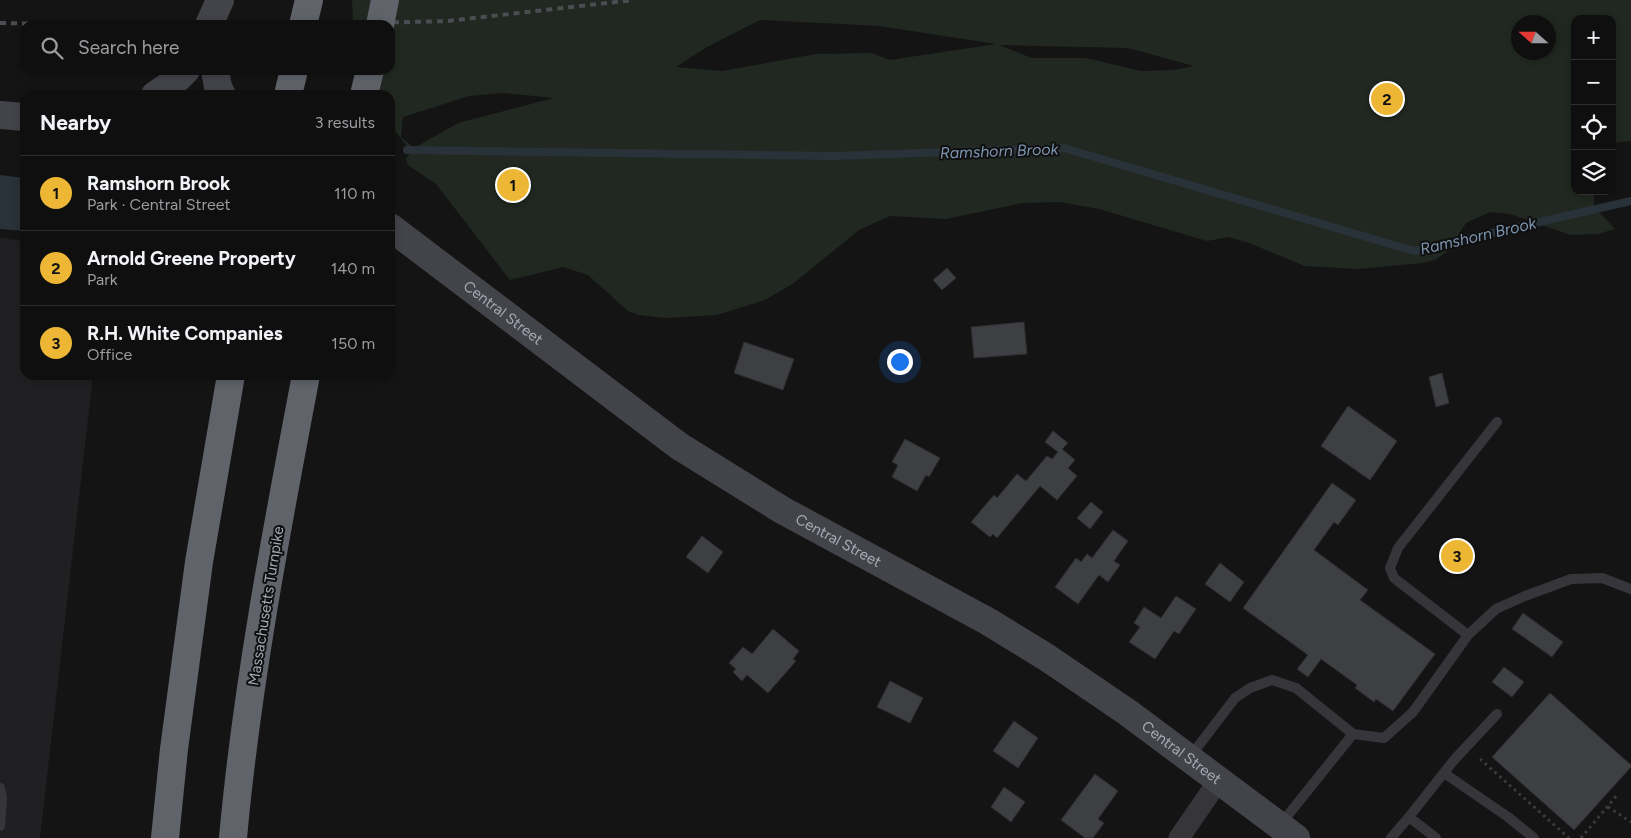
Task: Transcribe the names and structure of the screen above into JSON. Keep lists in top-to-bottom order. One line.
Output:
{"streets":{"highway":["Massachusetts Turnpike"],"street":["Central Street"]},"water":["Ramshorn Brook"],"north":"left","page":{"map_buttons":["+","−"],"search":"Search here","pins":["2","1","3"],"heading":["Nearby","3 results"],"list":[{"mark":"1","name":"Ramshorn Brook","note":"Park · Central Street","value":"110 m"},{"mark":"2","name":"Arnold Greene Property","note":"Park","value":"140 m"},{"mark":"3","name":"R.H. White Companies","note":"Office","value":"150 m"}]}}
